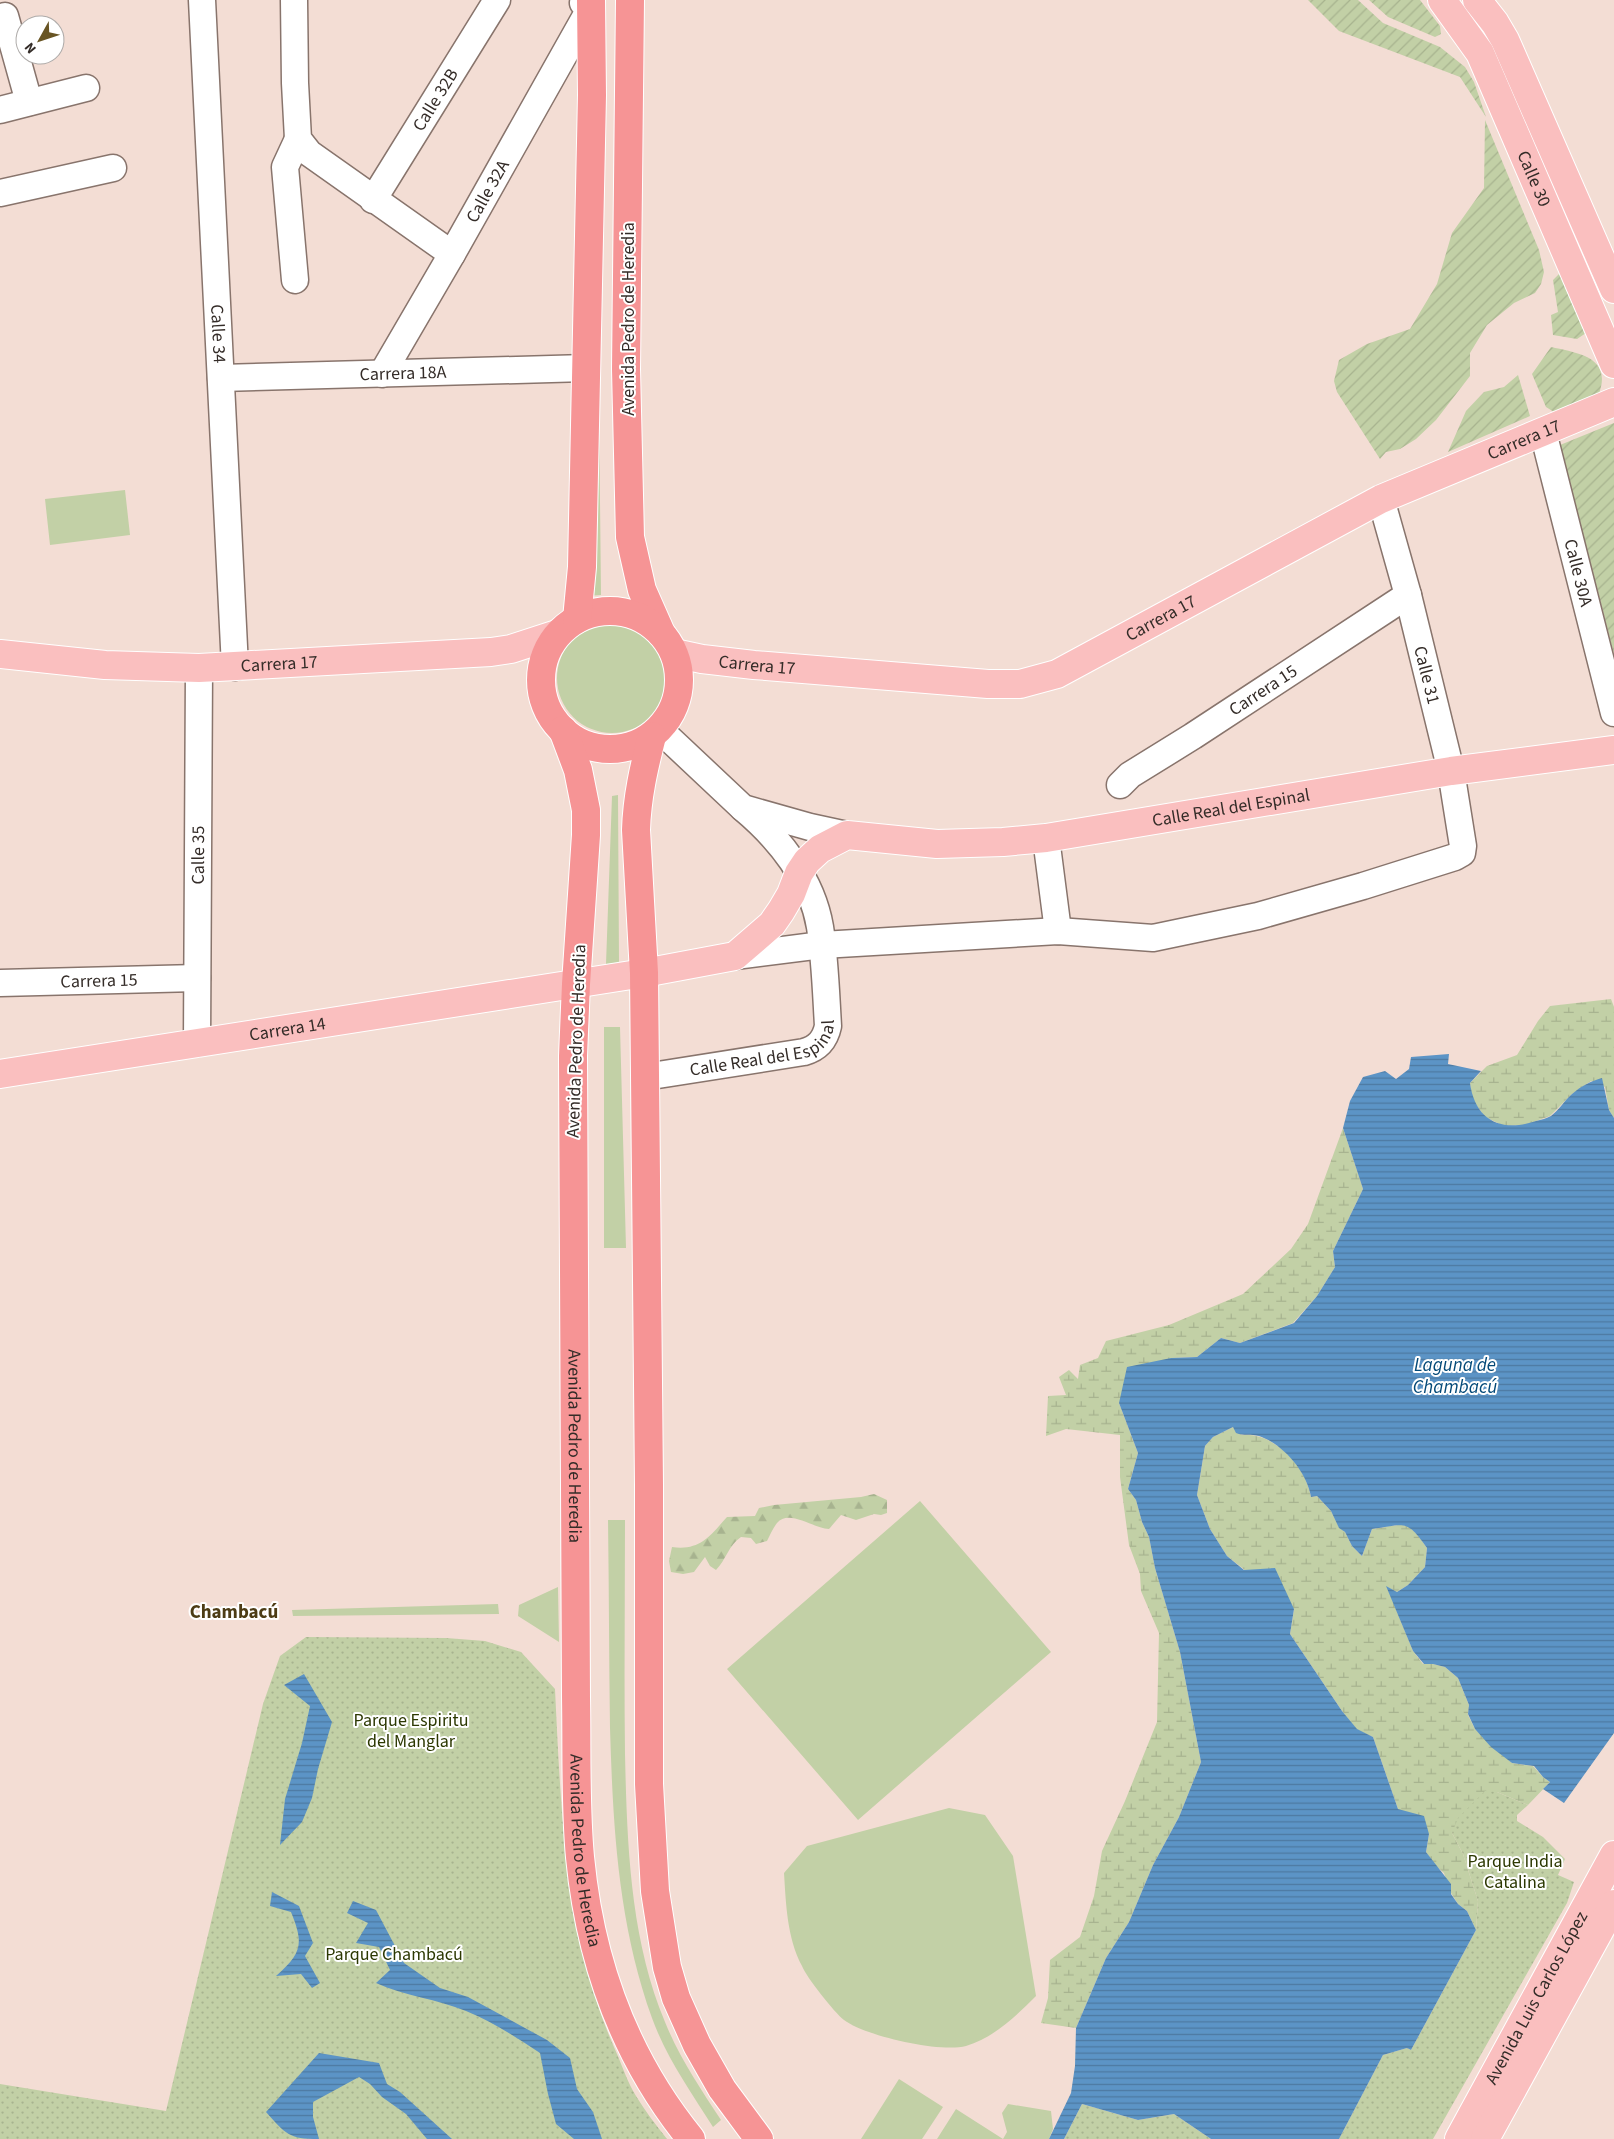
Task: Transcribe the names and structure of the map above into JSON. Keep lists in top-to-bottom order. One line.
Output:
{"streets":{"highway":["Avenida Pedro de Heredia"],"main road":["Calle 30","Carrera 17","Calle Real del Espinal","Carrera 14","Avenida Luis Carlos López"],"street":["Calle 32B","Calle 32A","Calle 34","Carrera 18A","Calle 30A","Calle 31","Carrera 15","Calle 35"]},"crossings":[["Calle 32A","Carrera 18A"],["Avenida Pedro de Heredia","Carrera 17"],["Avenida Pedro de Heredia","Calle Real del Espinal"],["Avenida Pedro de Heredia","Carrera 14"],["Calle 34","Carrera 18A"],["Calle 34","Carrera 17"],["Carrera 17","Calle 30A"],["Carrera 17","Calle 31"],["Carrera 17","Calle Real del Espinal"],["Carrera 17","Calle 35"],["Calle 31","Carrera 15"],["Calle 31","Calle Real del Espinal"],["Carrera 15","Calle 35"],["Calle 35","Carrera 14"]],"districts":["Chambacú"],"water":["Laguna de Chambacú"],"parks":["Parque Espiritu del Manglar","Parque India Catalina","Parque Chambacú"],"north":"bottom left"}
